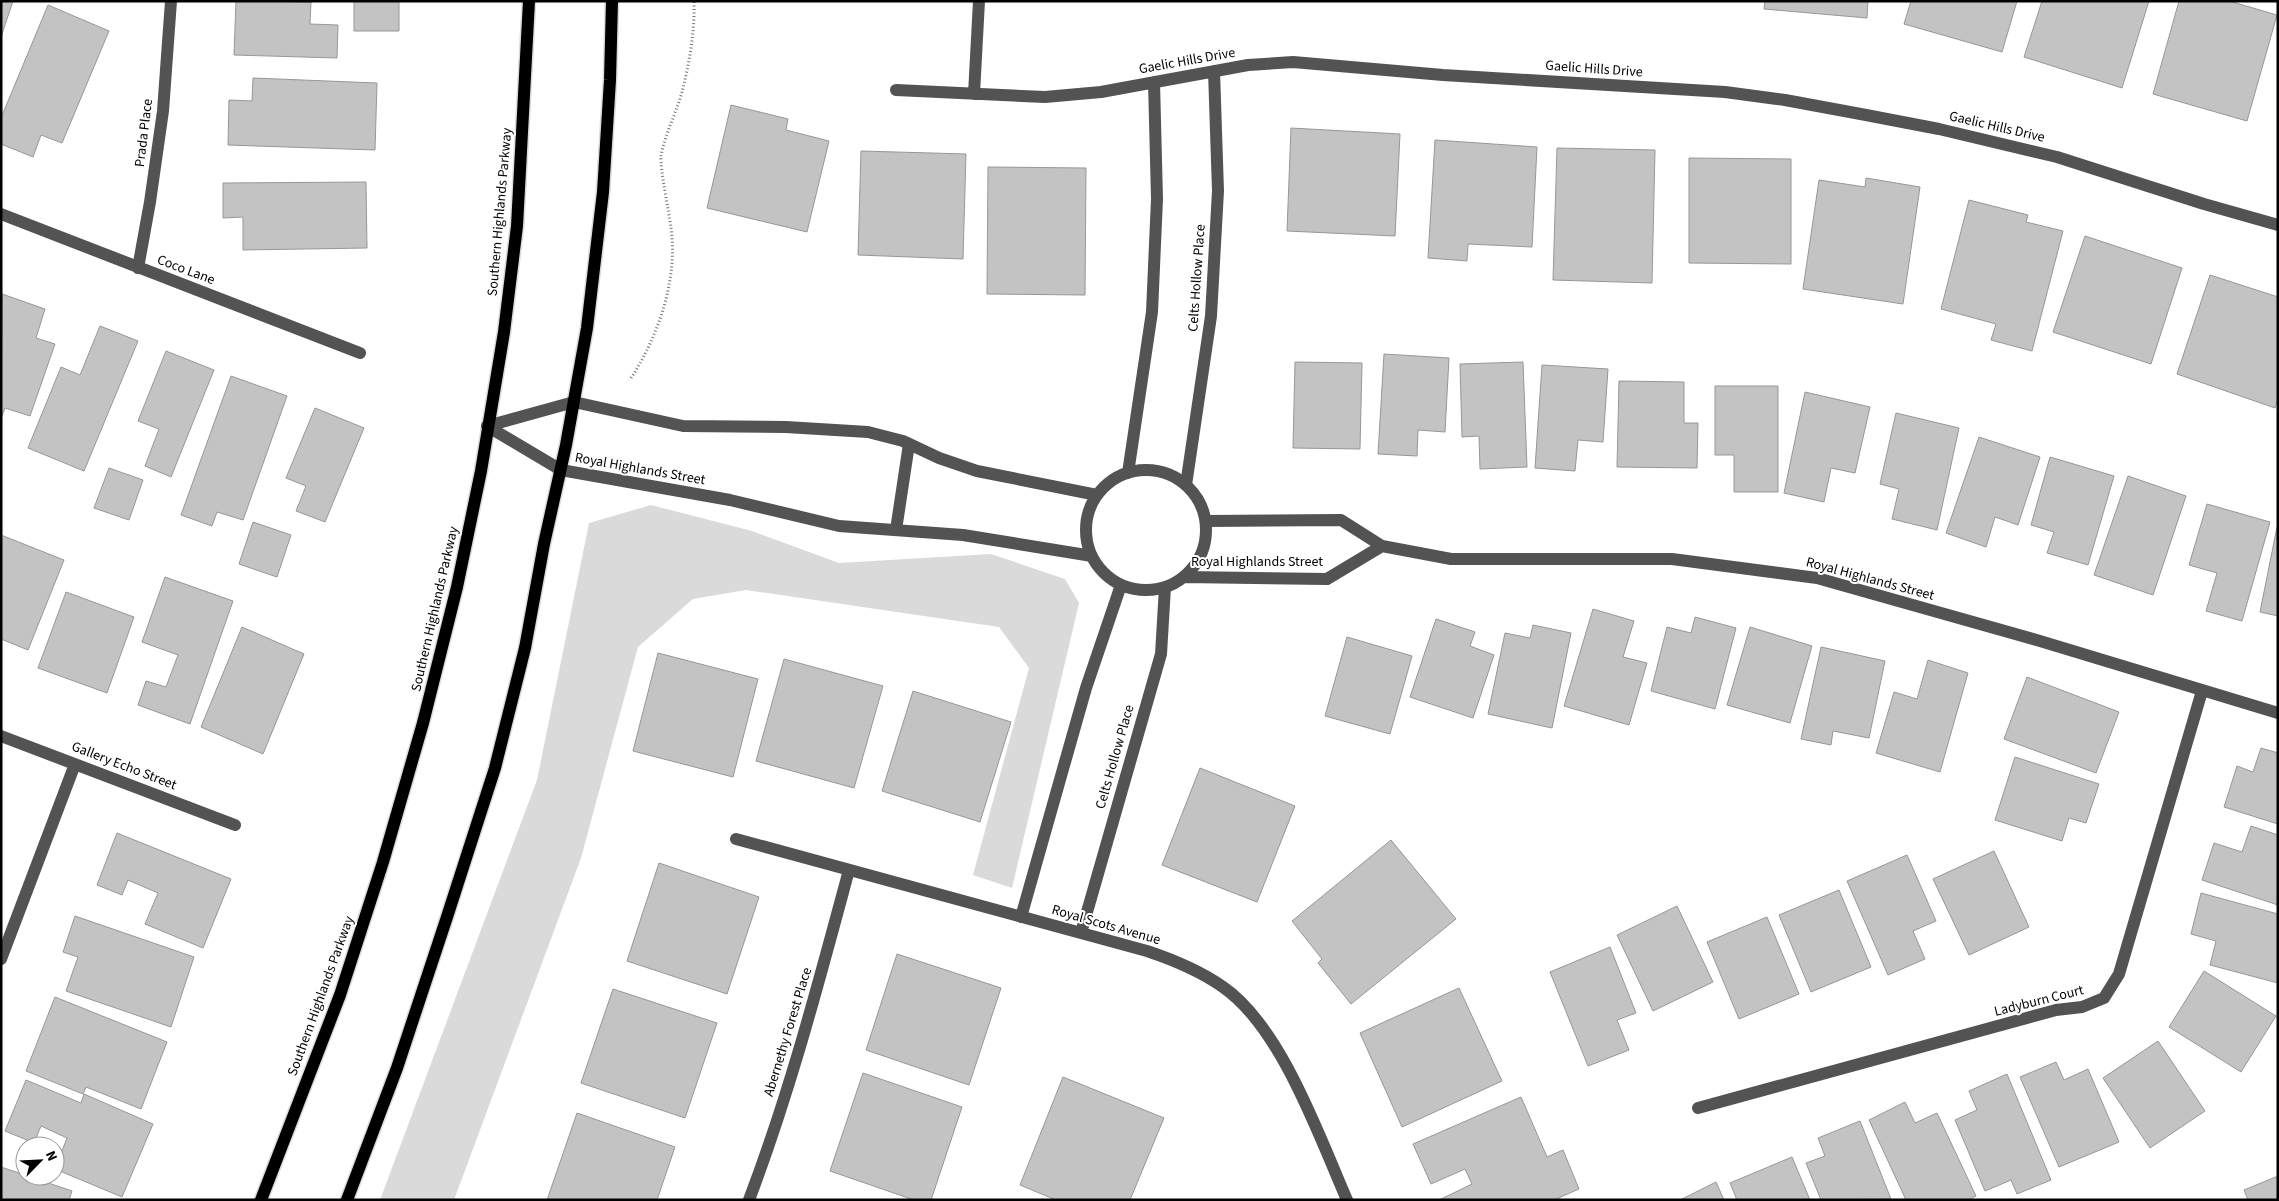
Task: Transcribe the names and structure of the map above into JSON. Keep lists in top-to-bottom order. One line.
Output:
{"streets":{"main road":["Southern Highlands Parkway"],"street":["Gaelic Hills Drive","Prada Place","Coco Lane","Celts Hollow Place","Royal Highlands Street","Gallery Echo Street","Royal Scots Avenue","Ladyburn Court","Abernethy Forest Place"]},"crossings":[["Gaelic Hills Drive","Celts Hollow Place"],["Prada Place","Coco Lane"],["Southern Highlands Parkway","Royal Highlands Street"],["Celts Hollow Place","Royal Highlands Street"],["Celts Hollow Place","Royal Scots Avenue"],["Royal Highlands Street","Ladyburn Court"],["Royal Scots Avenue","Abernethy Forest Place"]],"north":"top right"}
